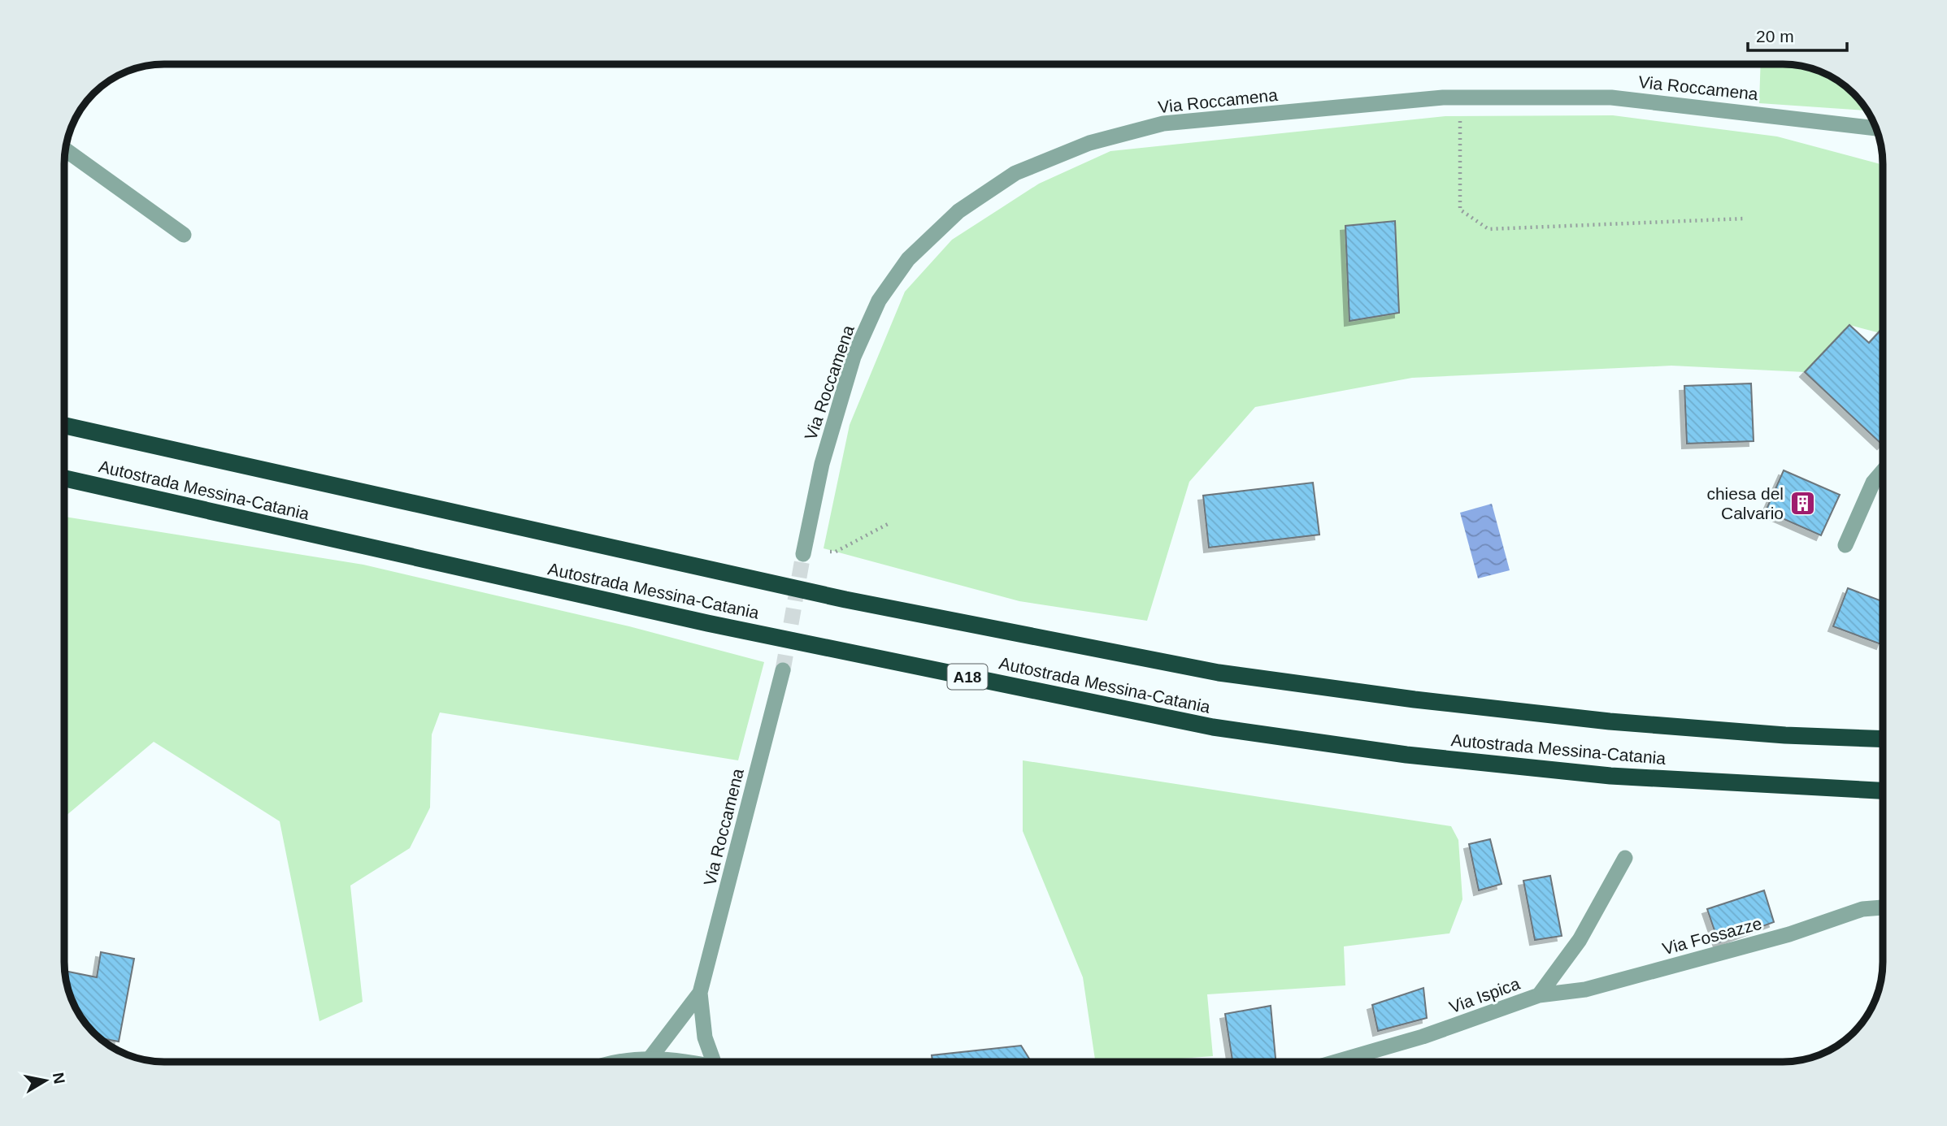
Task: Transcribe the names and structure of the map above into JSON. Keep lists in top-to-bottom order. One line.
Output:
{"streets":{"highway":["Autostrada Messina-Catania","A18"],"street":["Via Roccamena","Via Fossazze","Via Ispica"]},"crossings":[["Via Fossazze","Via Ispica"]],"places":{"building":["chiesa del Calvario"]},"scale_bar":"20 m","north":"right"}
